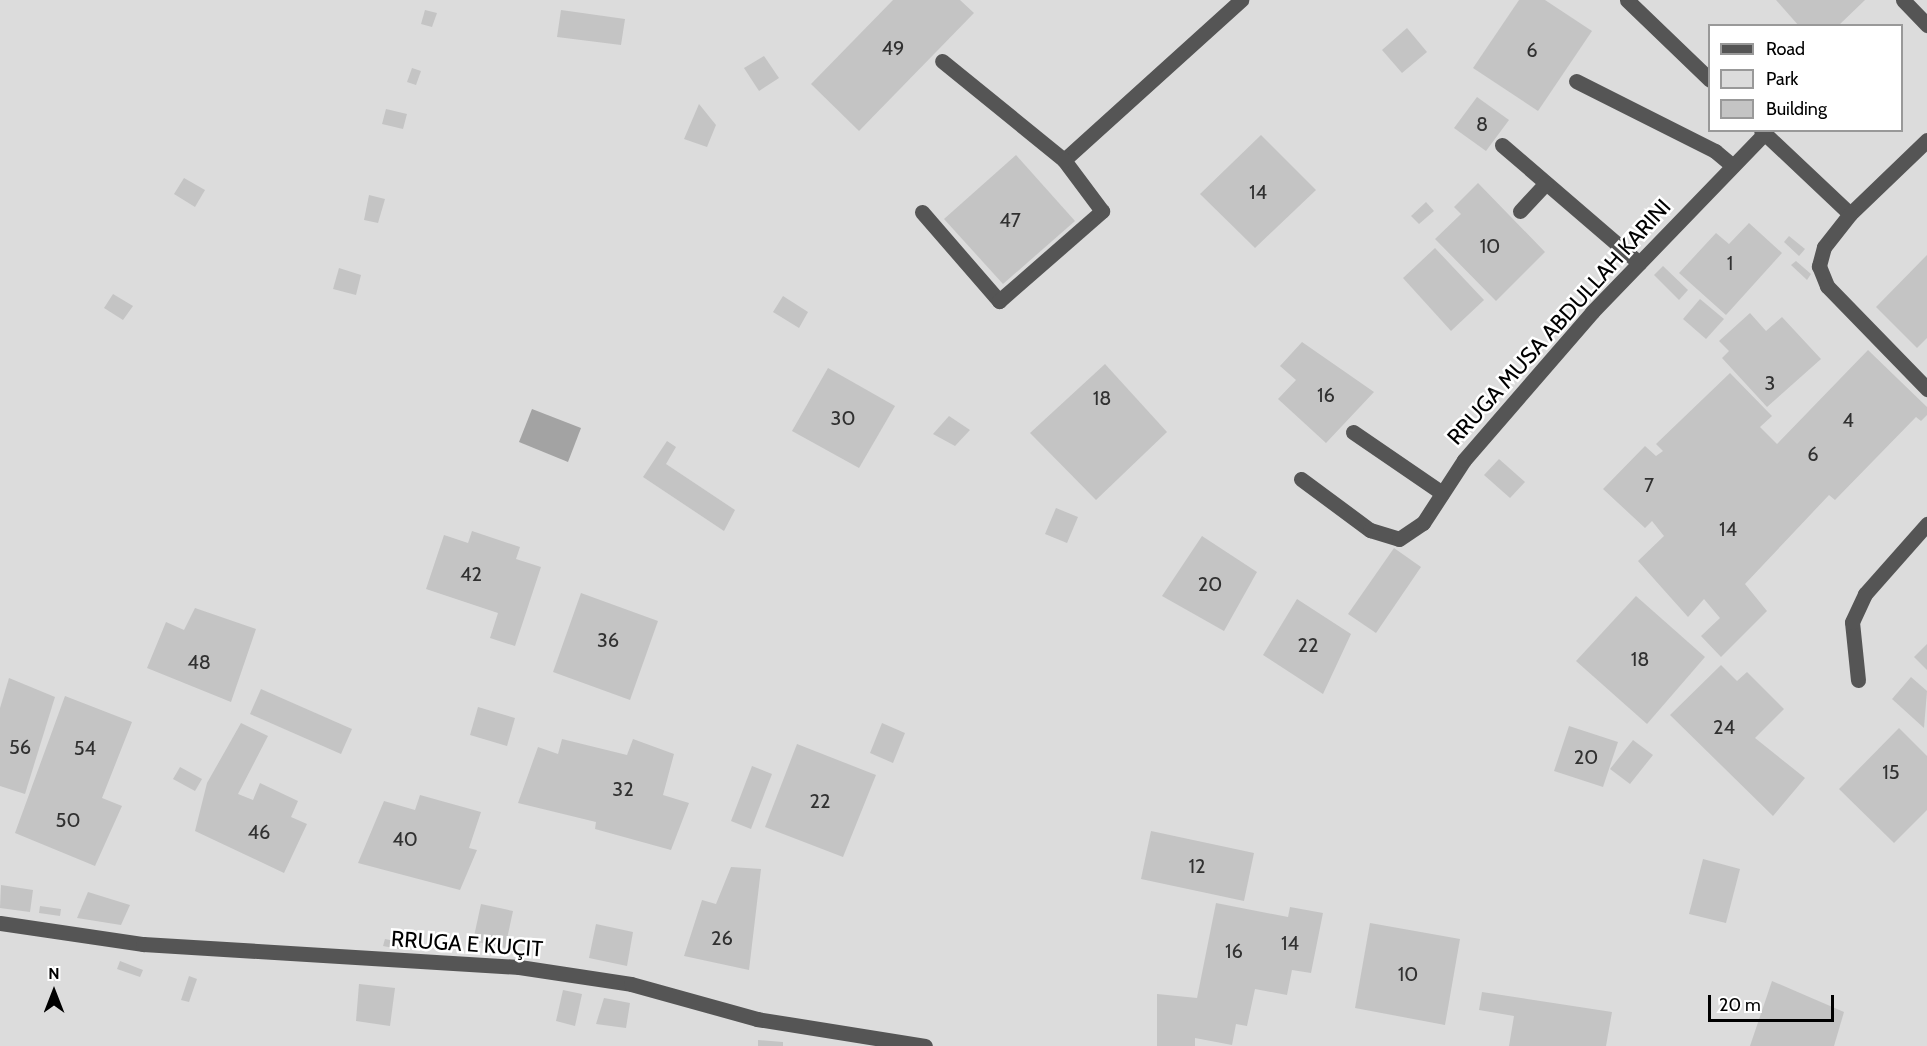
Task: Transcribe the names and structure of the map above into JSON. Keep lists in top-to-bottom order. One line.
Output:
{"streets":{"street":["RRUGA MUSA ABDULLAH KARINI","RRUGA E KUÇIT"]},"house_numbers":["49","6","8","14","47","10","1","3","16","18","30","4","6","7","14","42","20","36","22","18","48","24","56","54","20","15","32","22","50","46","40","12","26","14","16","10"],"legend":["Road","Park","Building"],"scale_bar":"20 m","north":"top"}
